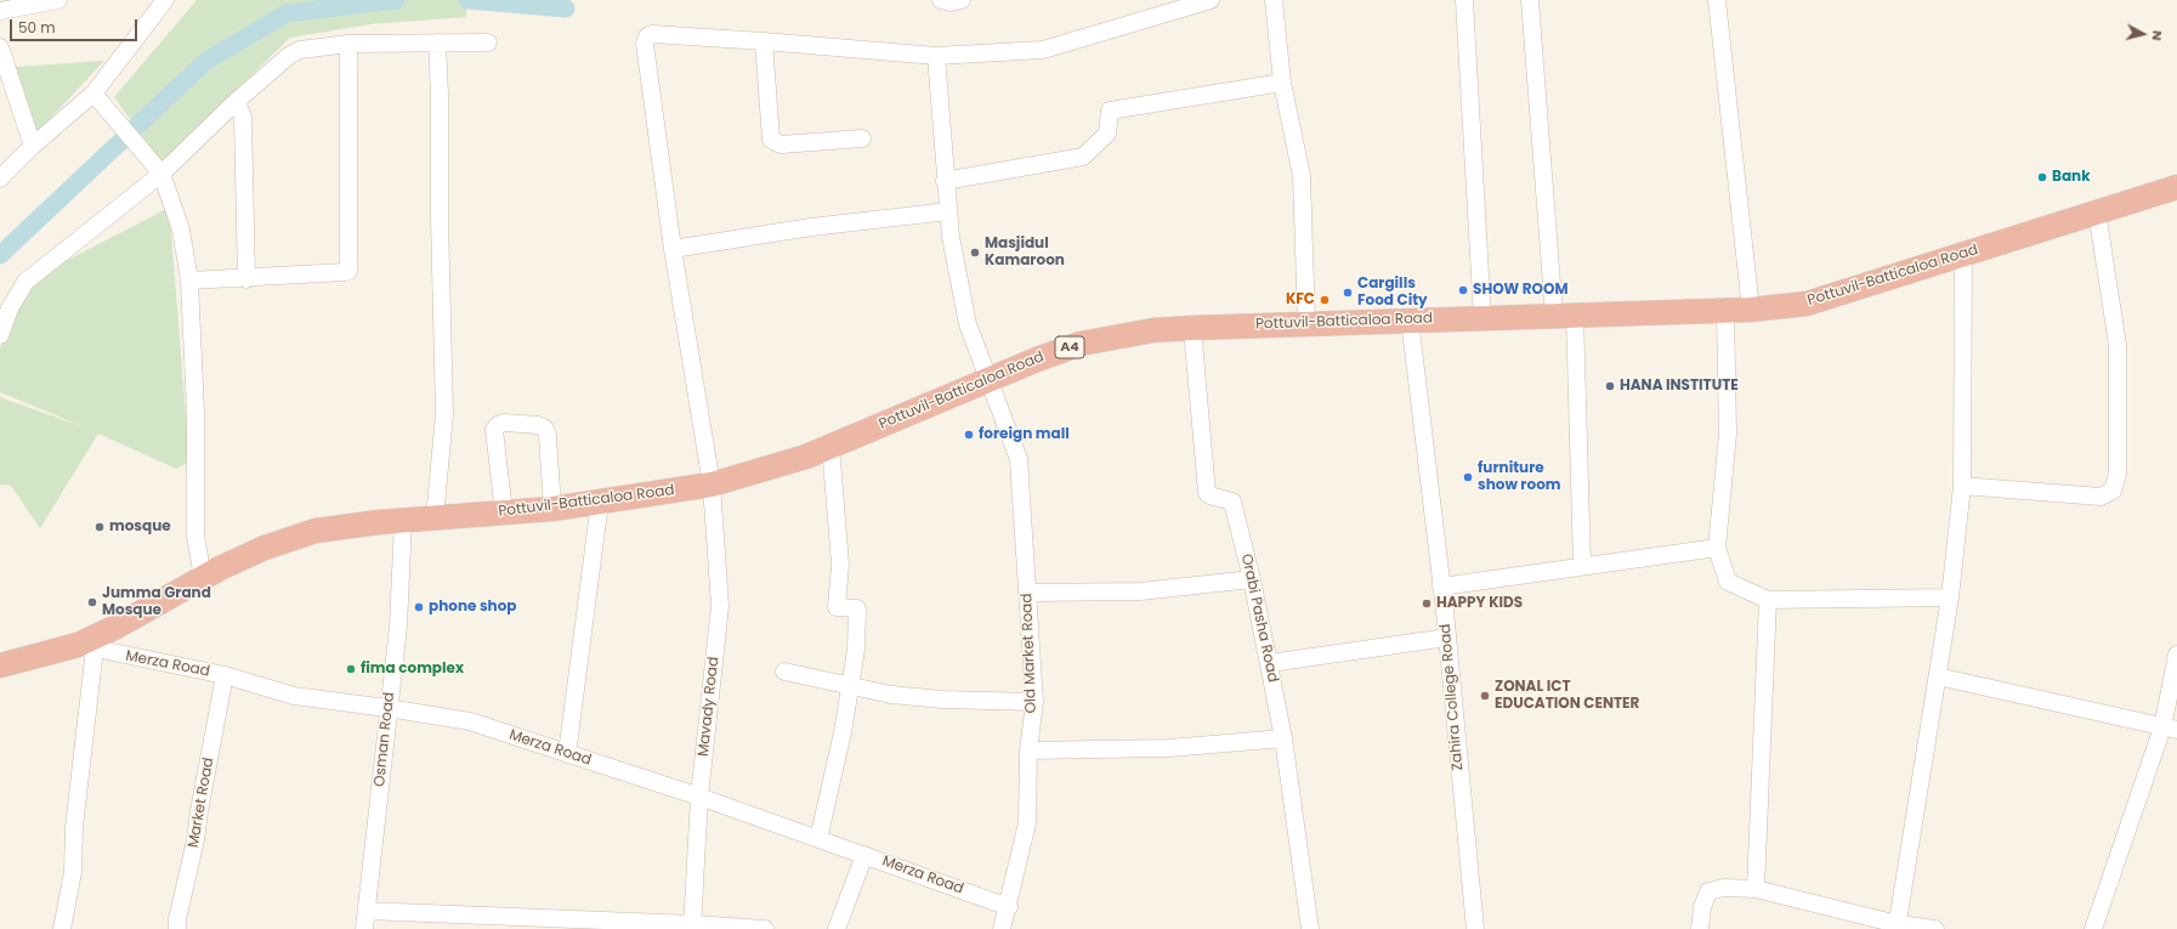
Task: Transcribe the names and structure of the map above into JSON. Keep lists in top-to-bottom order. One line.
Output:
{"streets":{"highway":["Pottuvil-Batticaloa Road","A4"],"street":["Orabi Pasha Road","Old Market Road","Merza Road","Zahira College Road","Mavady Road","Osman Road","Market Road"]},"crossings":[["Pottuvil-Batticaloa Road","Orabi Pasha Road"],["Pottuvil-Batticaloa Road","Old Market Road"],["Pottuvil-Batticaloa Road","Merza Road"],["Pottuvil-Batticaloa Road","Zahira College Road"],["Pottuvil-Batticaloa Road","Mavady Road"],["Pottuvil-Batticaloa Road","Osman Road"],["Old Market Road","Merza Road"],["Merza Road","Mavady Road"],["Merza Road","Osman Road"],["Merza Road","Market Road"]],"places":["Bank","Masjidul Kamaroon","SHOW ROOM","Cargills Food City","KFC","HANA INSTITUTE","foreign mall","furniture show room","mosque","Jumma Grand Mosque","HAPPY KIDS","phone shop","fima complex","ZONAL ICT EDUCATION CENTER"],"scale_bar":"50 m","north":"right"}
